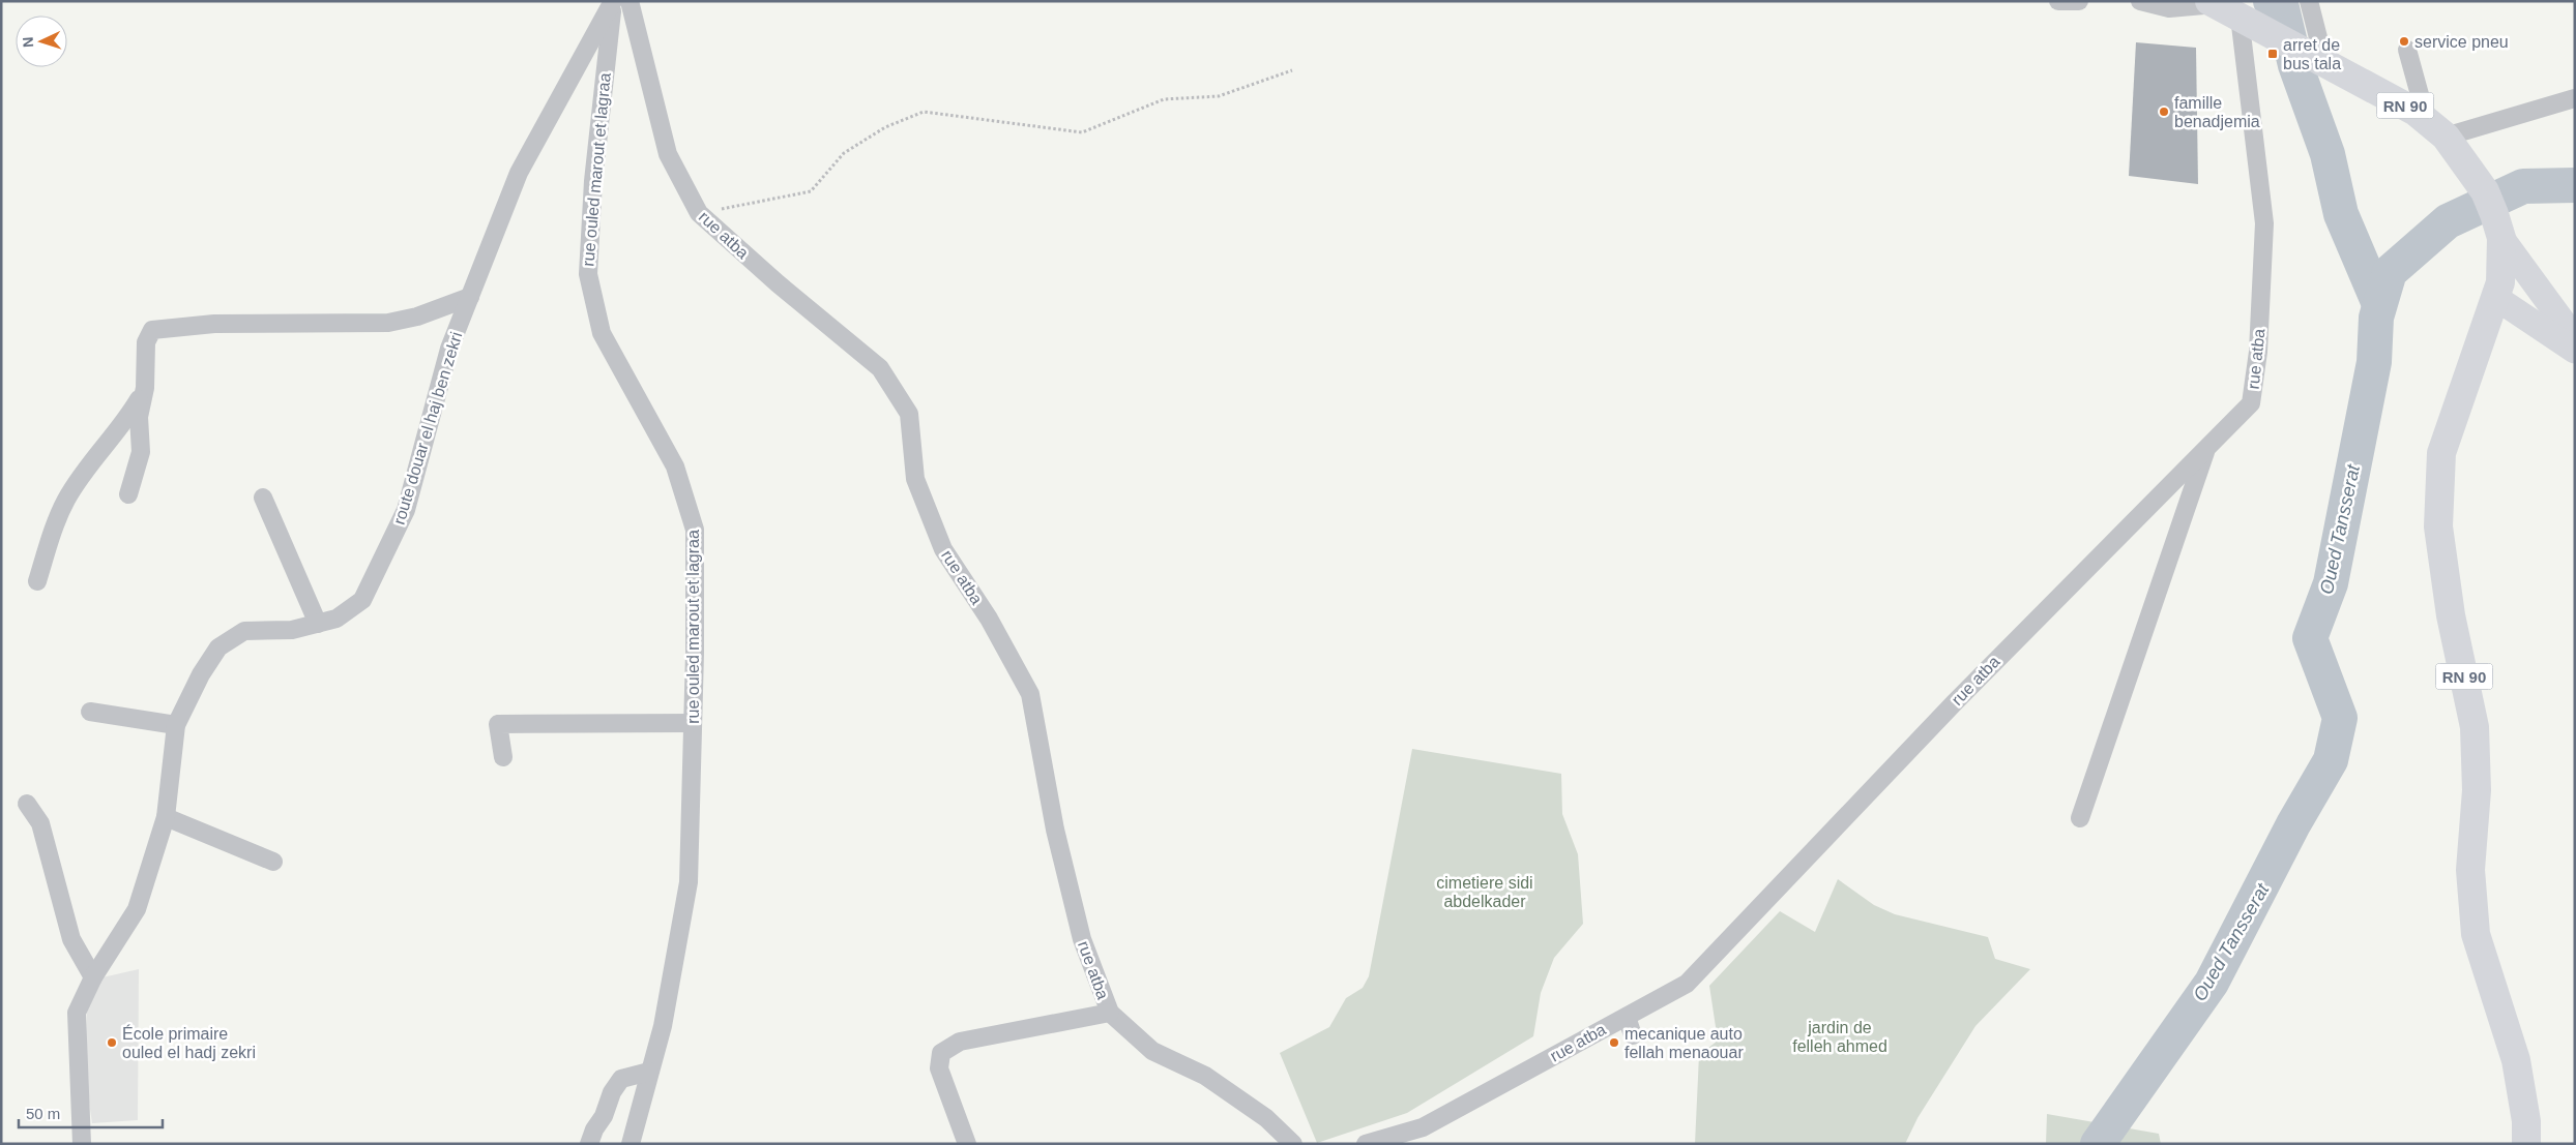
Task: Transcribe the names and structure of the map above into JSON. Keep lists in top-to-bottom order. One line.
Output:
{"streets":{"main road":["RN 90"],"street":["rue ouled marout et lagraa","rue atba","route douar el haj ben zekri"]},"crossings":[["RN 90","rue atba"],["rue ouled marout et lagraa","rue atba"],["rue ouled marout et lagraa","route douar el haj ben zekri"],["rue atba","route douar el haj ben zekri"]],"water":["Oued Tansserat"],"parks":["cimetiere sidi abdelkader","jardin de felleh ahmed"],"places":{"other":["service pneu","famille benadjemia","École primaire ouled el hadj zekri","mecanique auto fellah menaouar"],"transit":["arret de bus tala"]},"scale_bar":"50 m","north":"left"}
